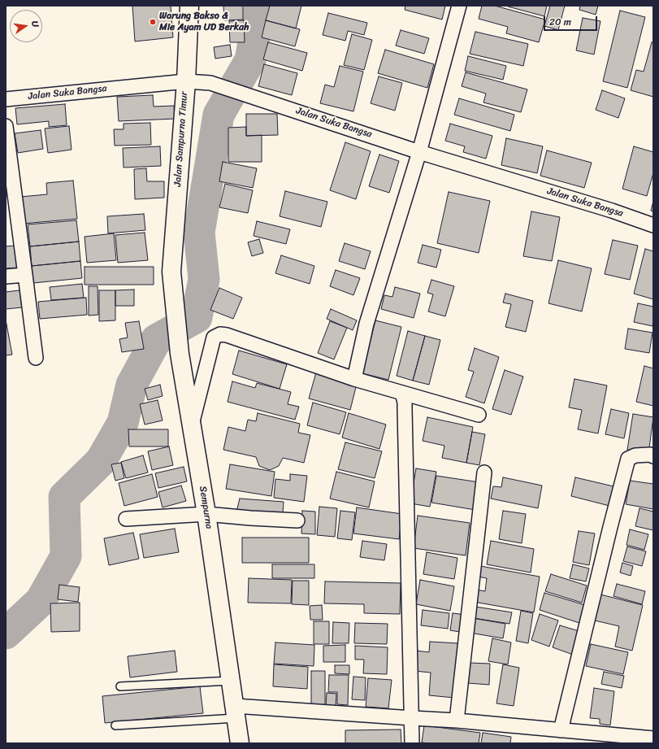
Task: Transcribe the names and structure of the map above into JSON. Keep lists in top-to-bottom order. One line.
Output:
{"streets":{"street":["Jalan Suka Bangsa","Jalan Sampurna Timur","Sempurna"]},"crossings":[["Jalan Suka Bangsa","Jalan Sampurna Timur"],["Jalan Sampurna Timur","Sempurna"]],"places":["Warung Bakso & Mie Ayam UD Berkah"],"scale_bar":"20 m","north":"right"}
